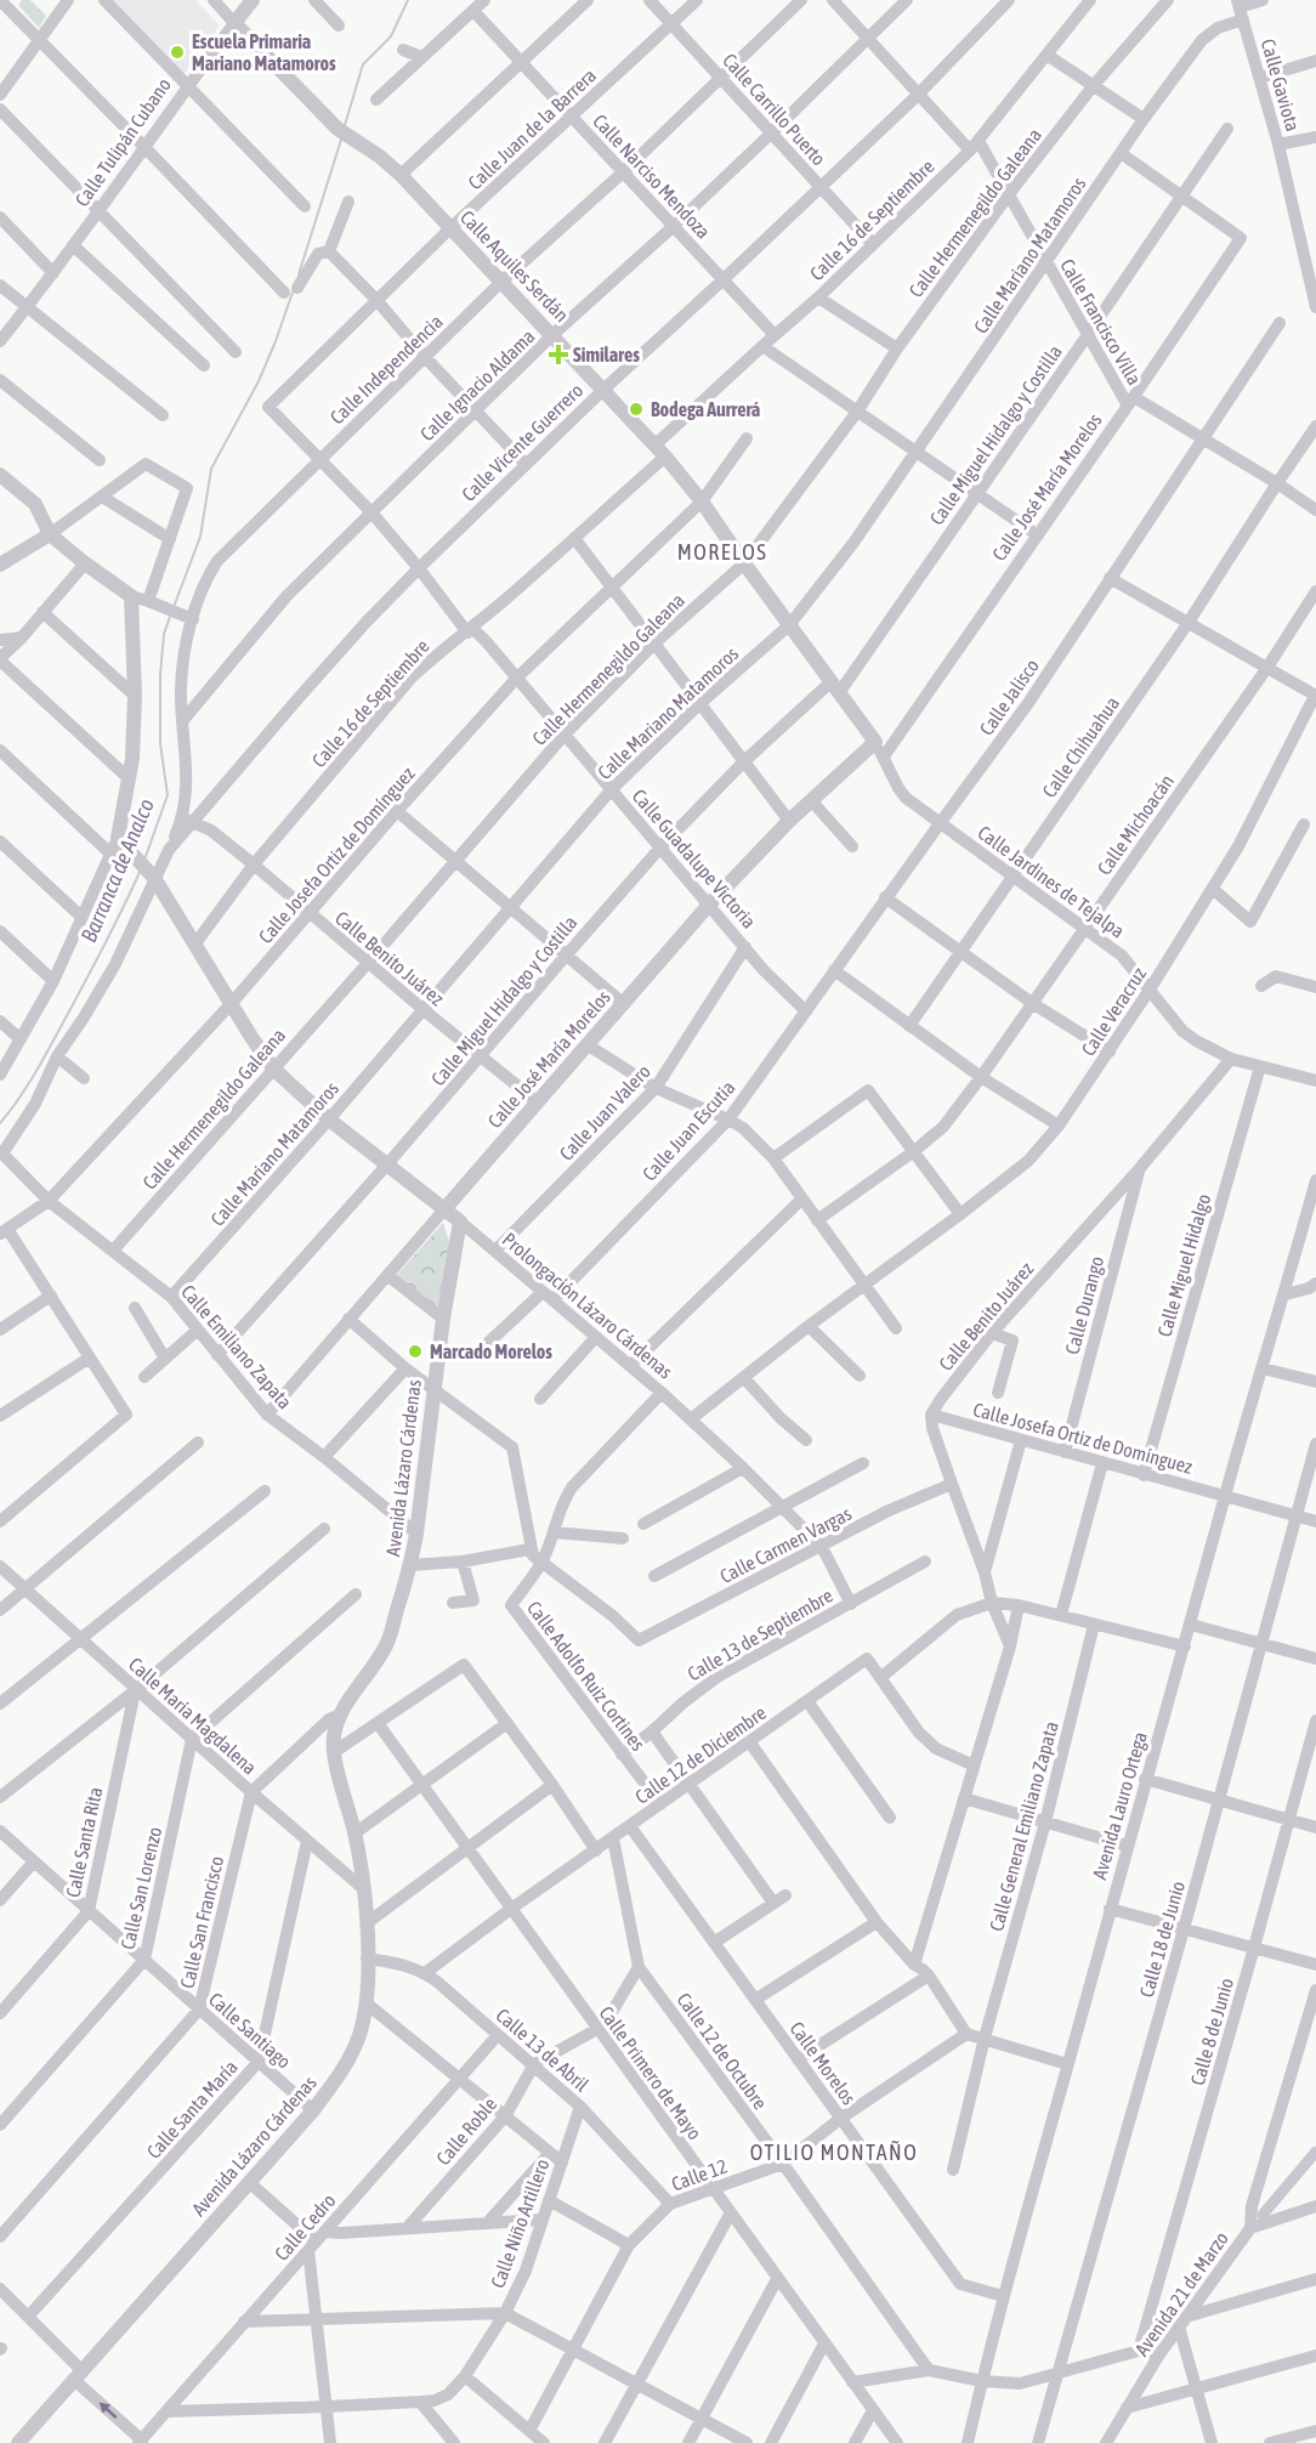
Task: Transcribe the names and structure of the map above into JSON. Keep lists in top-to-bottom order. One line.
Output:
{"streets":{"street":["Calle Gaviota","Calle Carrillo Puerto","Calle Juan de la Barrera","Calle Tulipán Cubano","Calle Narciso Mendoza","Calle Hermenegildo Galeana","Calle 16 de Septiembre","Calle Mariano Matamoros","Calle Aquiles Serdán","Calle Francisco Villa","Calle Independencia","Calle Ignacio Aldama","Calle Miguel Hidalgo y Costilla","Calle Vicente Guerrero","Calle José María Morelos","Calle Jalisco","Calle Chihuahua","Calle Michoacán","Calle Josefa Ortiz de Domínguez","Calle Guadalupe Victoria","Calle Jardines de Tejalpa","Calle Benito Juárez","Calle Veracruz","Calle Juan Valero","Calle Juan Escutia","Calle Miguel Hidalgo","Prolongación Lázaro Cárdenas","Calle Durango","Calle Emiliano Zapata","Avenida Lázaro Cárdenas","Calle Carmen Vargas","Calle 13 de Septiembre","Calle Adolfo Ruiz Cortines","Calle María Magdalena","Calle 12 de Diciembre","Avenida Lauro Ortega","Calle General Emiliano Zapata","Calle Santa Rita","Calle San Lorenzo","Calle San Francisco","Calle 18 de Junio","Calle Santiago","Calle 8 de Junio","Calle 13 de Abril","Calle 12 de Octubre","Calle Morelos","Calle Primero de Mayo","Calle Santa María","Calle Roble","Calle 12","Calle Niño Artillero","Calle Cedro","Avenida 21 de Marzo"]},"crossings":[["Calle Gaviota","Calle Mariano Matamoros"],["Calle Carrillo Puerto","Calle Juan de la Barrera"],["Calle Carrillo Puerto","Calle 16 de Septiembre"],["Calle Carrillo Puerto","Calle Independencia"],["Calle Carrillo Puerto","Calle Ignacio Aldama"],["Calle Carrillo Puerto","Calle Vicente Guerrero"],["Calle Juan de la Barrera","Calle Narciso Mendoza"],["Calle Juan de la Barrera","Calle Aquiles Serdán"],["Calle Juan de la Barrera","Calle Guadalupe Victoria"],["Calle Tulipán Cubano","Calle Aquiles Serdán"],["Calle Narciso Mendoza","Calle 16 de Septiembre"],["Calle Narciso Mendoza","Calle Independencia"],["Calle Narciso Mendoza","Calle Ignacio Aldama"],["Calle Narciso Mendoza","Calle Vicente Guerrero"],["Calle Hermenegildo Galeana","Calle Aquiles Serdán"],["Calle Hermenegildo Galeana","Calle Francisco Villa"],["Calle Hermenegildo Galeana","Calle Guadalupe Victoria"],["Calle Hermenegildo Galeana","Calle Benito Juárez"],["Calle Hermenegildo Galeana","Calle Emiliano Zapata"],["Calle 16 de Septiembre","Calle Aquiles Serdán"],["Calle 16 de Septiembre","Calle Francisco Villa"],["Calle 16 de Septiembre","Calle Guadalupe Victoria"],["Calle 16 de Septiembre","Calle Benito Juárez"],["Calle Mariano Matamoros","Calle Aquiles Serdán"],["Calle Mariano Matamoros","Calle Francisco Villa"],["Calle Mariano Matamoros","Calle Guadalupe Victoria"],["Calle Mariano Matamoros","Calle Benito Juárez"],["Calle Mariano Matamoros","Calle Emiliano Zapata"],["Calle Aquiles Serdán","Calle Independencia"],["Calle Aquiles Serdán","Calle Ignacio Aldama"],["Calle Aquiles Serdán","Calle Miguel Hidalgo y Costilla"],["Calle Aquiles Serdán","Calle Vicente Guerrero"],["Calle Aquiles Serdán","Calle José María Morelos"],["Calle Aquiles Serdán","Calle Josefa Ortiz de Domínguez"],["Calle Aquiles Serdán","Calle Jardines de Tejalpa"],["Calle Francisco Villa","Calle Ignacio Aldama"],["Calle Francisco Villa","Calle Miguel Hidalgo y Costilla"],["Calle Francisco Villa","Calle Vicente Guerrero"],["Calle Francisco Villa","Calle José María Morelos"],["Calle Independencia","Calle Ignacio Aldama"],["Calle Independencia","Calle Vicente Guerrero"],["Calle Independencia","Calle Guadalupe Victoria"],["Calle Independencia","Calle Benito Juárez"],["Calle Ignacio Aldama","Calle Guadalupe Victoria"],["Calle Miguel Hidalgo y Costilla","Calle José María Morelos"],["Calle Miguel Hidalgo y Costilla","Calle Guadalupe Victoria"],["Calle Miguel Hidalgo y Costilla","Calle Benito Juárez"],["Calle Miguel Hidalgo y Costilla","Calle Emiliano Zapata"],["Calle Vicente Guerrero","Calle Guadalupe Victoria"],["Calle Vicente Guerrero","Calle Benito Juárez"],["Calle Vicente Guerrero","Calle Emiliano Zapata"],["Calle José María Morelos","Calle Guadalupe Victoria"],["Calle José María Morelos","Calle Benito Juárez"],["Calle José María Morelos","Calle Emiliano Zapata"],["Calle Jalisco","Calle Jardines de Tejalpa"],["Calle Jalisco","Calle Juan Escutia"],["Calle Chihuahua","Calle Jardines de Tejalpa"],["Calle Michoacán","Calle Jardines de Tejalpa"],["Calle Josefa Ortiz de Domínguez","Calle Guadalupe Victoria"],["Calle Josefa Ortiz de Domínguez","Calle Benito Juárez"],["Calle Josefa Ortiz de Domínguez","Calle Miguel Hidalgo"],["Calle Josefa Ortiz de Domínguez","Calle Durango"],["Calle Josefa Ortiz de Domínguez","Calle Emiliano Zapata"],["Calle Josefa Ortiz de Domínguez","Avenida Lauro Ortega"],["Calle Josefa Ortiz de Domínguez","Calle 18 de Junio"],["Calle Guadalupe Victoria","Calle Juan Valero"],["Calle Guadalupe Victoria","Calle Juan Escutia"],["Calle Jardines de Tejalpa","Calle Benito Juárez"],["Calle Jardines de Tejalpa","Calle Veracruz"],["Calle Jardines de Tejalpa","Calle Miguel Hidalgo"],["Calle Benito Juárez","Calle Durango"],["Calle Veracruz","Prolongación Lázaro Cárdenas"],["Calle Juan Valero","Prolongación Lázaro Cárdenas"],["Calle Juan Escutia","Prolongación Lázaro Cárdenas"],["Prolongación Lázaro Cárdenas","Avenida Lázaro Cárdenas"],["Prolongación Lázaro Cárdenas","Calle Carmen Vargas"],["Prolongación Lázaro Cárdenas","Calle 13 de Septiembre"],["Prolongación Lázaro Cárdenas","Calle Adolfo Ruiz Cortines"],["Calle Emiliano Zapata","Avenida Lázaro Cárdenas"],["Avenida Lázaro Cárdenas","Calle María Magdalena"],["Avenida Lázaro Cárdenas","Calle Santiago"],["Avenida Lázaro Cárdenas","Calle 13 de Abril"],["Calle Carmen Vargas","Calle Adolfo Ruiz Cortines"],["Calle 13 de Septiembre","Calle Adolfo Ruiz Cortines"],["Calle Adolfo Ruiz Cortines","Calle 12 de Diciembre"],["Calle María Magdalena","Calle Santa Rita"],["Calle María Magdalena","Calle San Lorenzo"],["Calle María Magdalena","Calle San Francisco"],["Calle María Magdalena","Calle Santa María"],["Calle 12 de Diciembre","Calle 13 de Abril"],["Calle 12 de Diciembre","Calle 12 de Octubre"],["Calle 12 de Diciembre","Calle Morelos"],["Calle 12 de Diciembre","Calle Primero de Mayo"],["Avenida Lauro Ortega","Calle Morelos"],["Calle Santa Rita","Calle Santiago"],["Calle San Lorenzo","Calle Santiago"],["Calle San Francisco","Calle Santiago"],["Calle Santiago","Calle Santa María"],["Calle 13 de Abril","Calle Roble"],["Calle 13 de Abril","Calle 12"],["Calle 13 de Abril","Calle Niño Artillero"],["Calle 13 de Abril","Calle Cedro"],["Calle 12 de Octubre","Calle 12"],["Calle Morelos","Calle 12"],["Calle Primero de Mayo","Calle 12"],["Calle Niño Artillero","Calle Cedro"]],"districts":["MORELOS","OTILIO MONTAÑO"],"water":["Barranca de Analco"],"places":{"other":["Escuela Primaria Mariano Matamoros","Bodega Aurrerá","Marcado Morelos"],"health":["Similares"]}}
